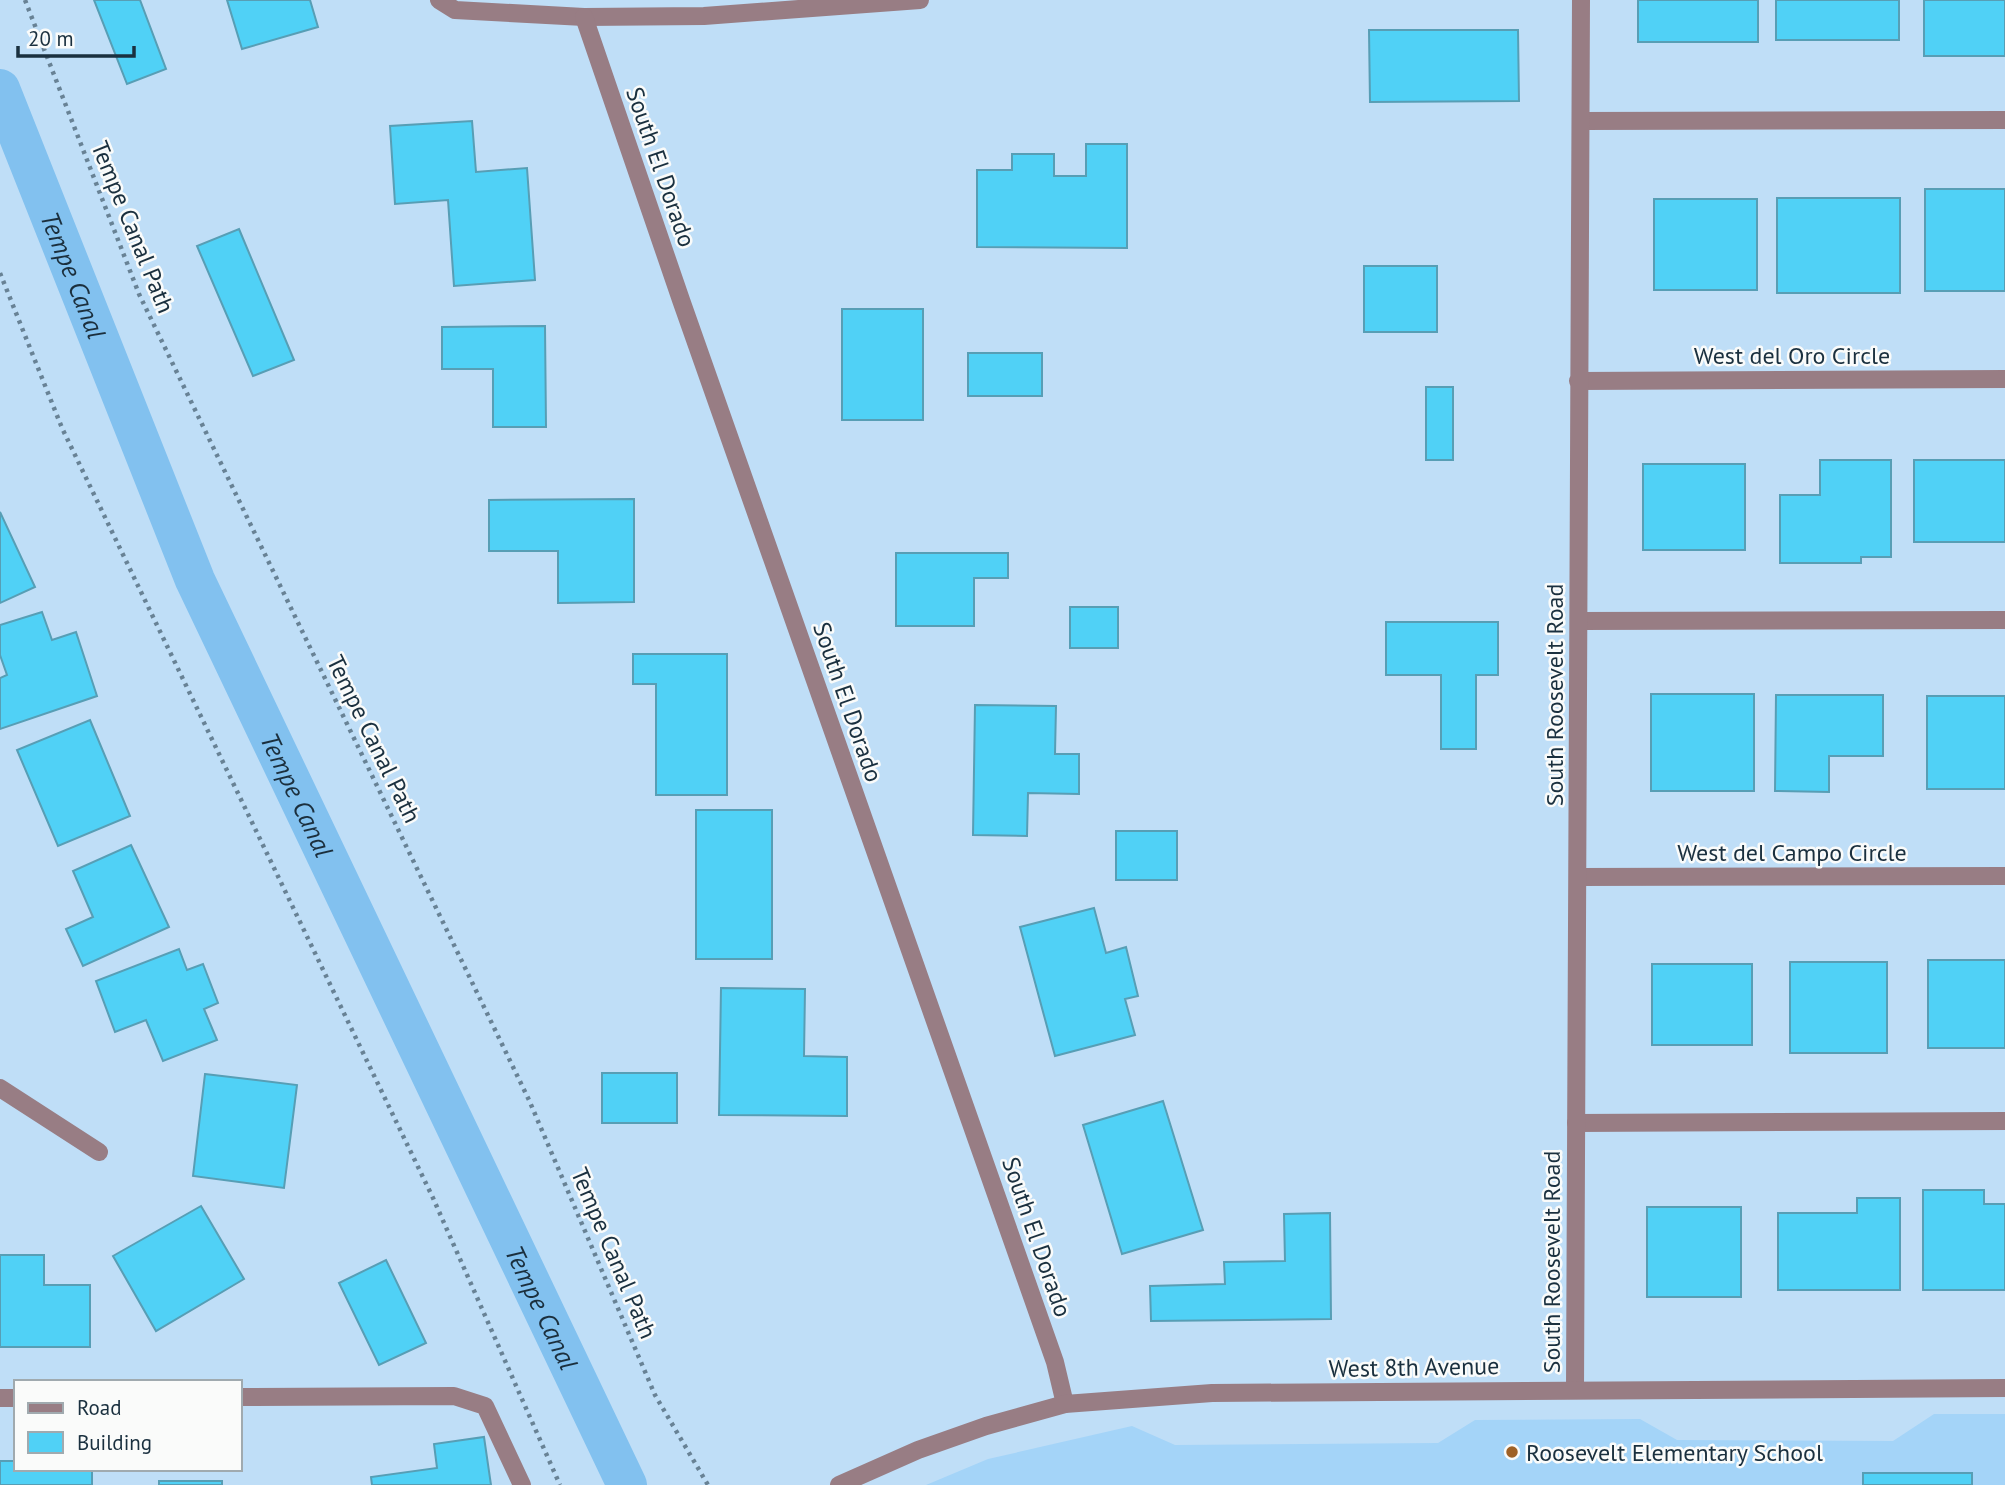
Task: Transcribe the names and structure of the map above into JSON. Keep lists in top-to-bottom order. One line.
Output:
{"streets":{"street":["South El Dorado","West del Oro Circle","South Roosevelt Road","West del Campo Circle","West 8th Avenue"],"path":["Tempe Canal Path"]},"crossings":[["South El Dorado","West 8th Avenue"],["West del Oro Circle","South Roosevelt Road"],["South Roosevelt Road","West del Campo Circle"],["South Roosevelt Road","West 8th Avenue"]],"water":["Tempe Canal"],"places":["Roosevelt Elementary School"],"legend":["Road","Building"],"scale_bar":"20 m"}
